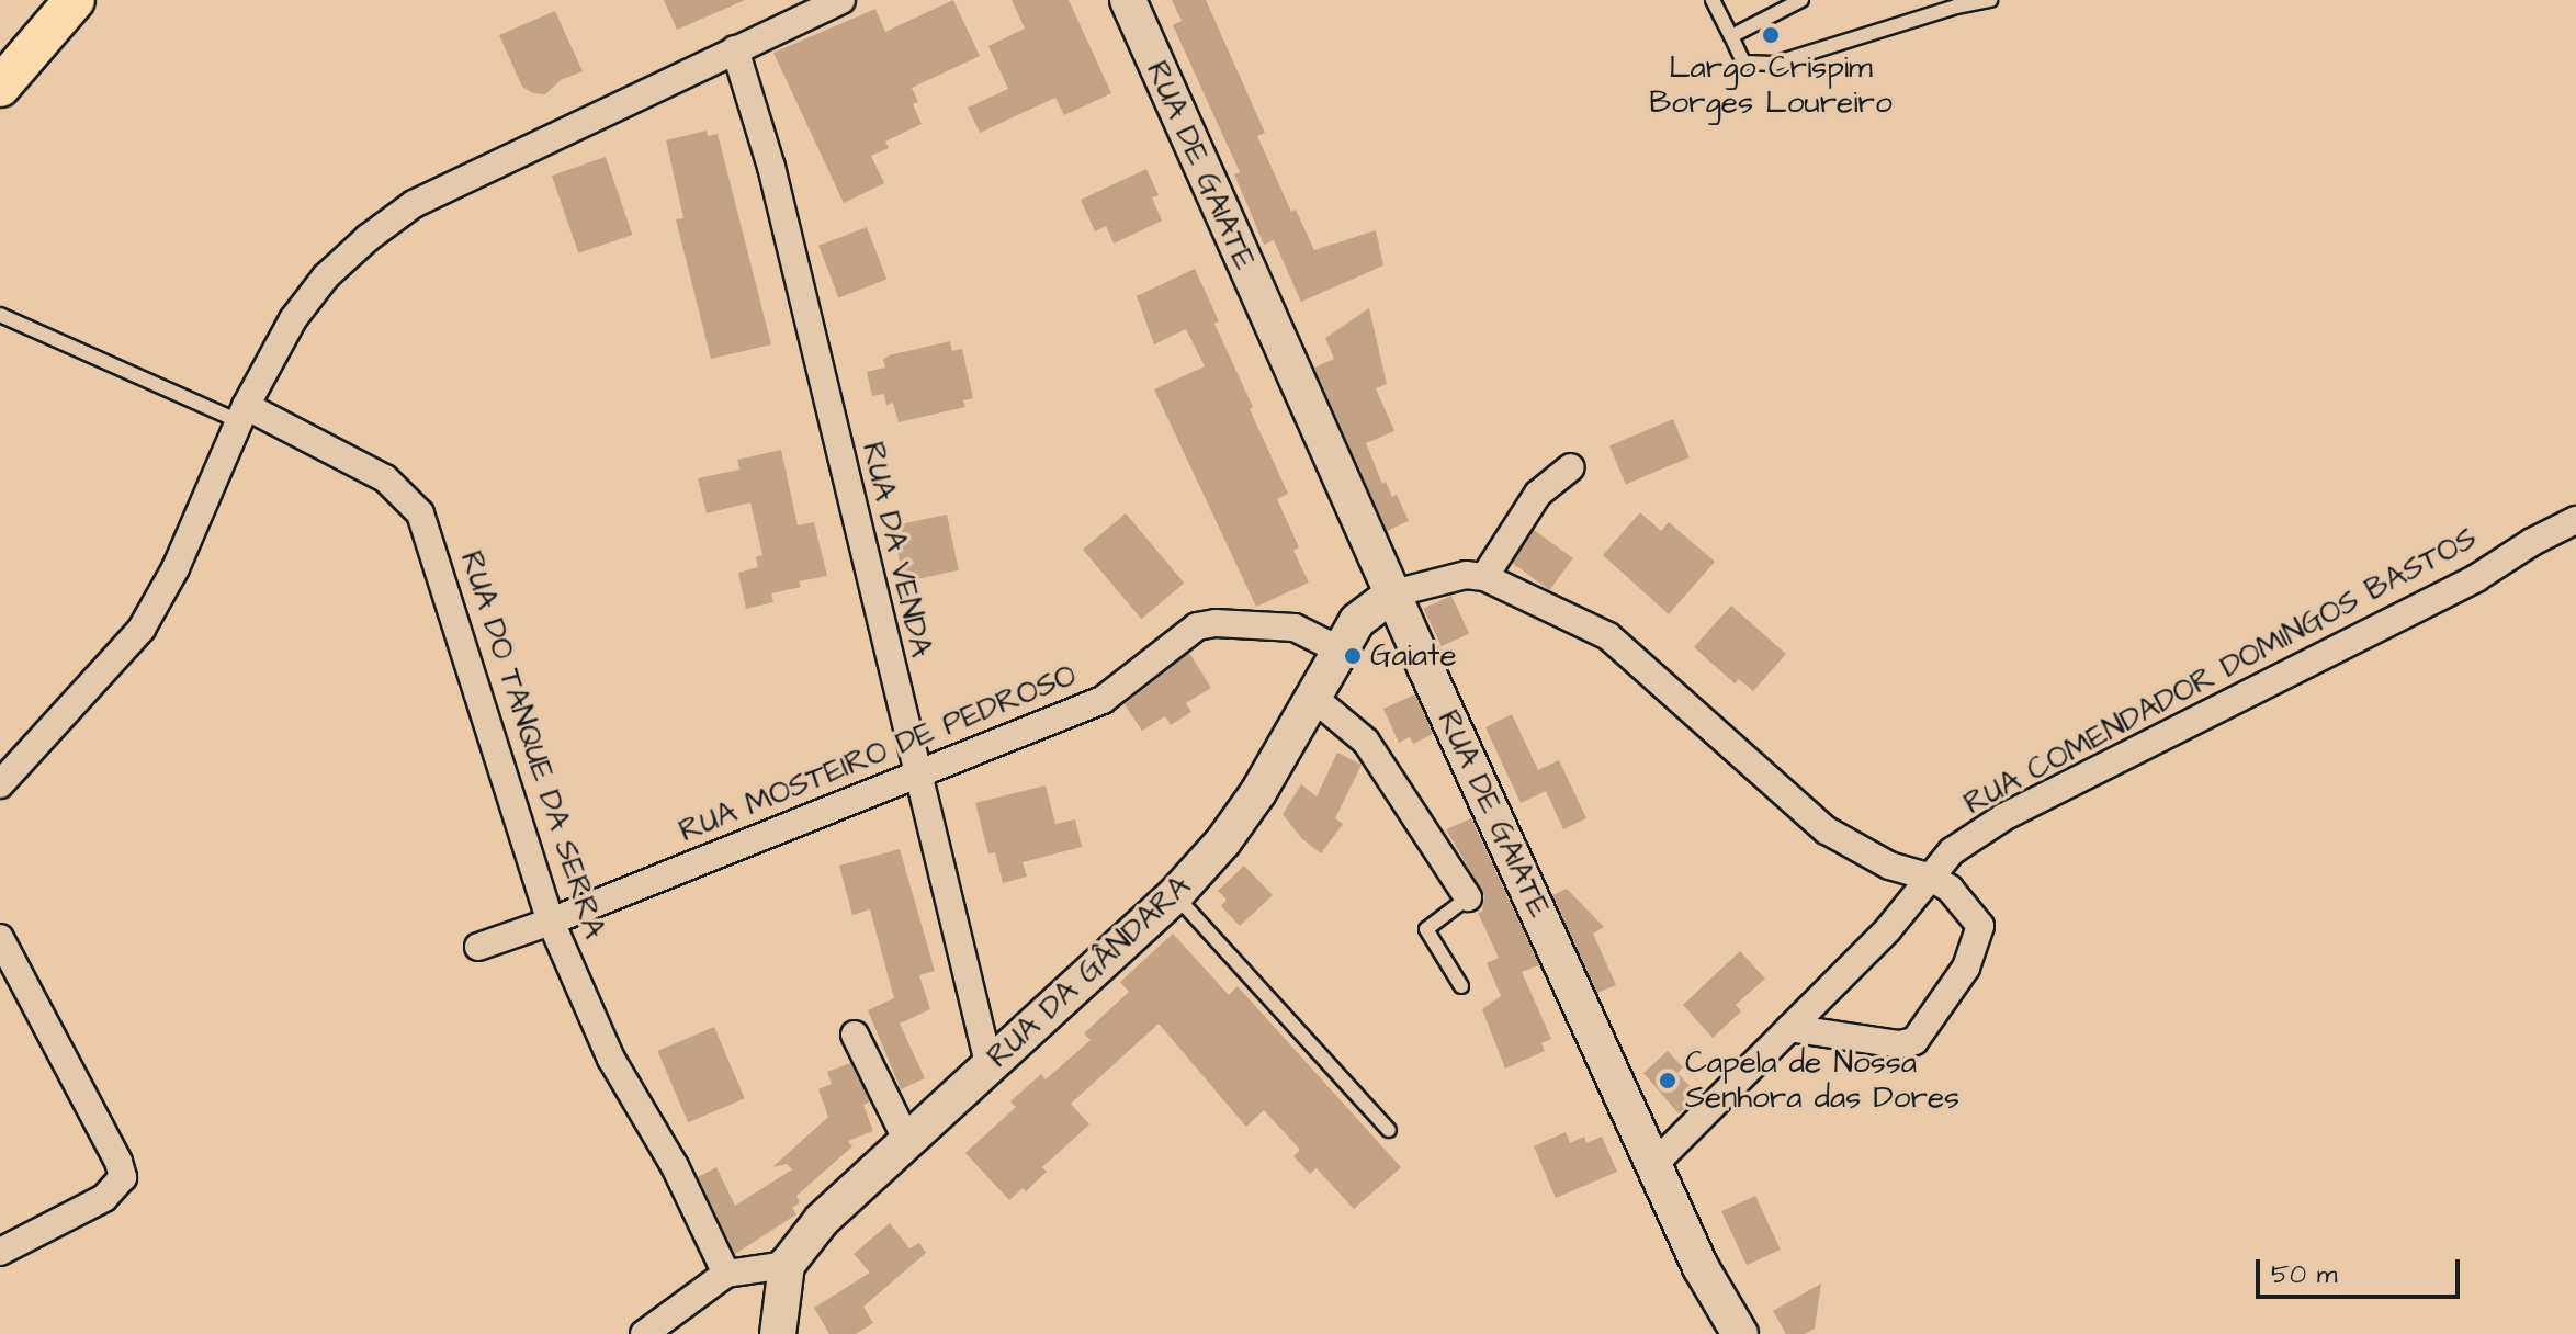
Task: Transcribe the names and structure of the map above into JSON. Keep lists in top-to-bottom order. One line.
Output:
{"streets":{"main road":["RUA DE GAIATE","RUA DA GÂNDARA"],"street":["RUA DA VENDA","RUA COMENDADOR DOMINGOS BASTOS","RUA DO TANQUE DA SERRA","RUA MOSTEIRO DE PEDROSO"]},"crossings":[["RUA DE GAIATE","RUA COMENDADOR DOMINGOS BASTOS"],["RUA DE GAIATE","RUA DA GÂNDARA"],["RUA DA VENDA","RUA MOSTEIRO DE PEDROSO"],["RUA DA VENDA","RUA DA GÂNDARA"],["RUA DO TANQUE DA SERRA","RUA MOSTEIRO DE PEDROSO"],["RUA MOSTEIRO DE PEDROSO","RUA DA GÂNDARA"]],"places":["Largo Crispim Borges Loureiro","Gaiate","Capela de Nossa Senhora das Dores"],"scale_bar":"50 m"}
